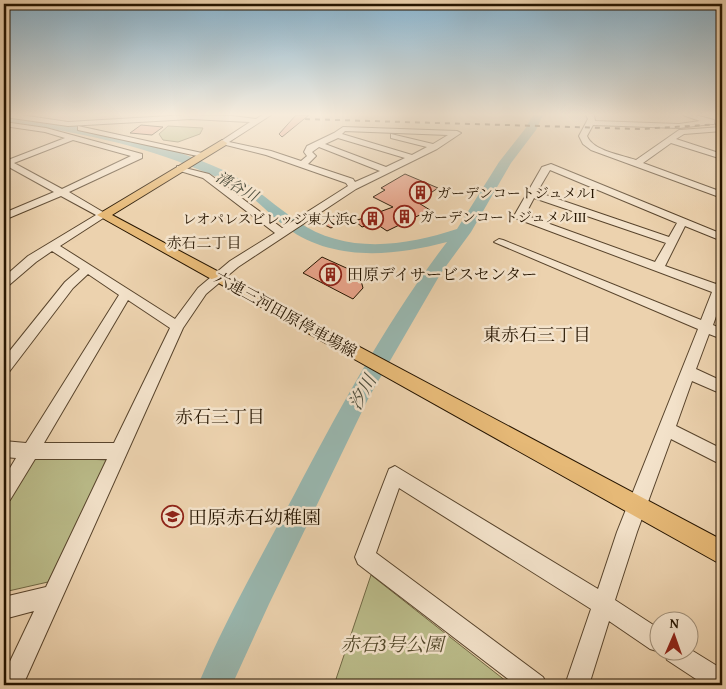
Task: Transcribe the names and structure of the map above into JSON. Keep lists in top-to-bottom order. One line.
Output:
{"streets":{"main road":["六連三河田原停車場線"]},"districts":["赤石二丁目","東赤石三丁目","赤石三丁目"],"water":["清谷川","汐川"],"parks":["赤石3号公園"],"places":{"building":["ガーデンコートジュメルⅠ","ガーデンコートジュメルⅢ","レオパレスビレッジ東大浜C","田原デイサービスセンター"],"school or university":["田原赤石幼稚園"]},"north":"top"}
